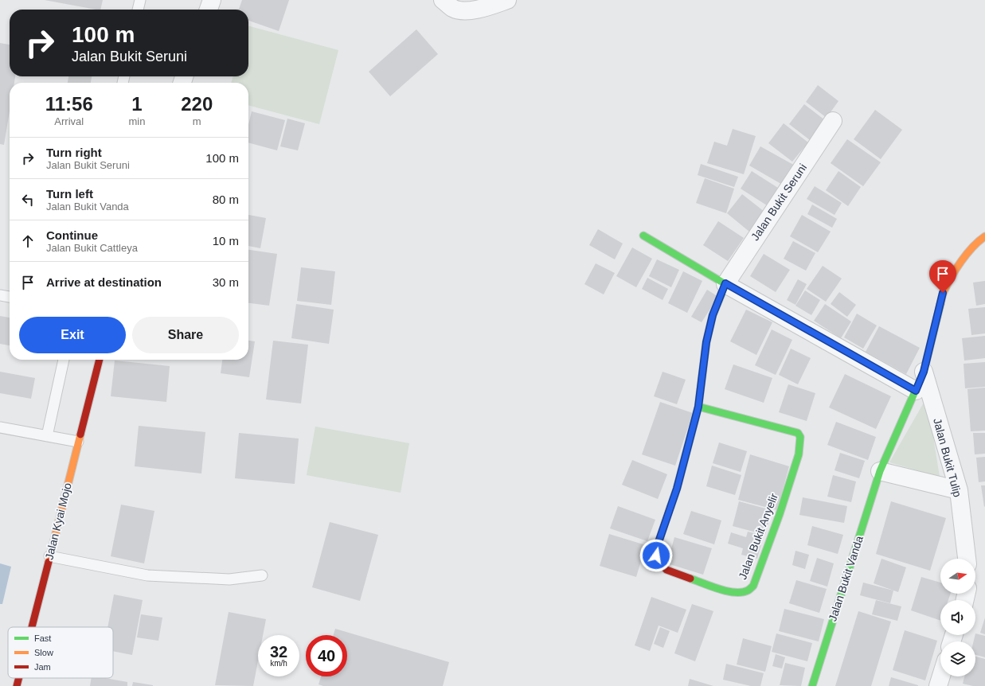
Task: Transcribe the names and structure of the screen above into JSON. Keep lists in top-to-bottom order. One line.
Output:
{"streets":{"street":["Jalan Bukit Seruni","Jalan Bukit Tulip","Jalan Kyai Mojo","Jalan Bukit Anyelir","Jalan Bukit Vanda"]},"crossings":[["Jalan Bukit Seruni","Jalan Bukit Anyelir"],["Jalan Bukit Tulip","Jalan Bukit Vanda"]],"legend":["Fast","Slow","Jam"],"north":"right","page":{"turn":["100 m","Jalan Bukit Seruni"],"eta":["11:56","Arrival","1","min","220","m"],"list":[{"name":"Turn right","note":"Jalan Bukit Seruni","value":"100 m"},{"name":"Turn left","note":"Jalan Bukit Vanda","value":"80 m"},{"name":"Continue","note":"Jalan Bukit Cattleya","value":"10 m"},{"name":"Arrive at destination","value":"30 m"}],"buttons":["Exit","Share"],"speed":"32 km/h","limit":"40"}}
